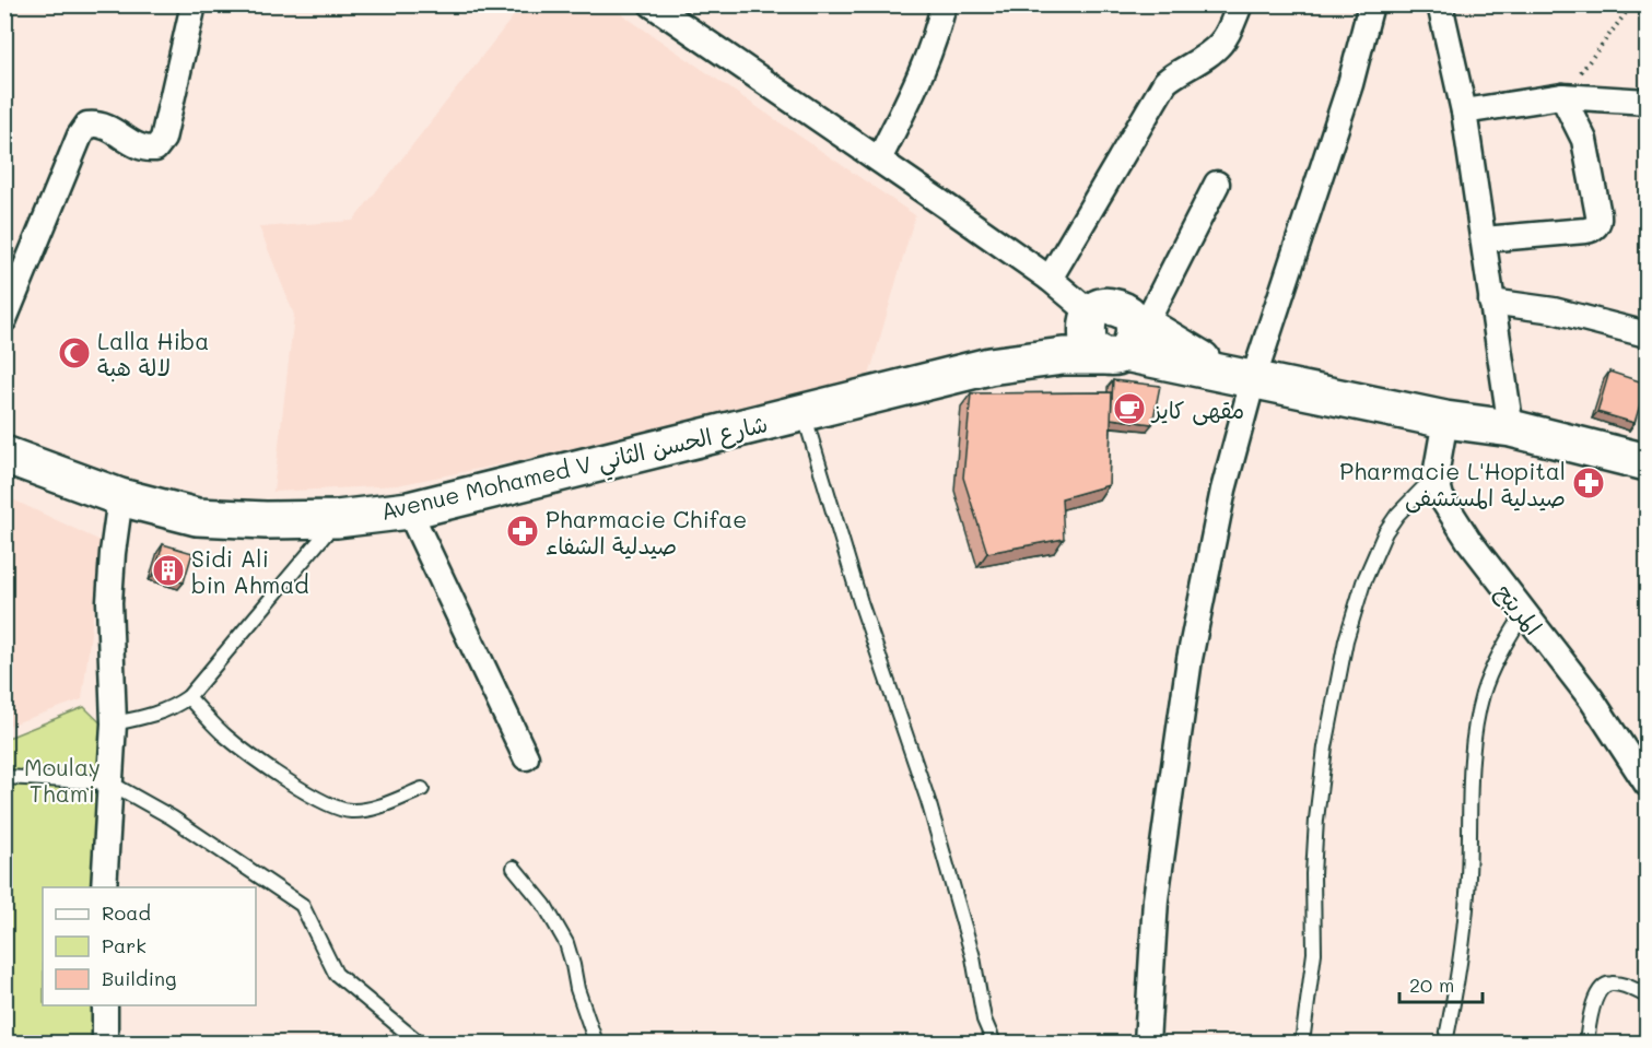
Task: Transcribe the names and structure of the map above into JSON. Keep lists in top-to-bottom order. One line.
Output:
{"streets":{"main road":["Avenue Mohamed V شارع الحسن الثاني"],"street":["المريتح"]},"parks":["Moulay Thami"],"places":{"mosque":["Lalla Hiba لالة هبة"],"cafe":["مقهى كايز"],"pharmacy":["Pharmacie L'Hopital صيدلية المستشفى","Pharmacie Chifae صيدلية الشفاء"],"building":["Sidi Ali bin Ahmad"]},"legend":["Road","Park","Building"],"scale_bar":"20 m"}
